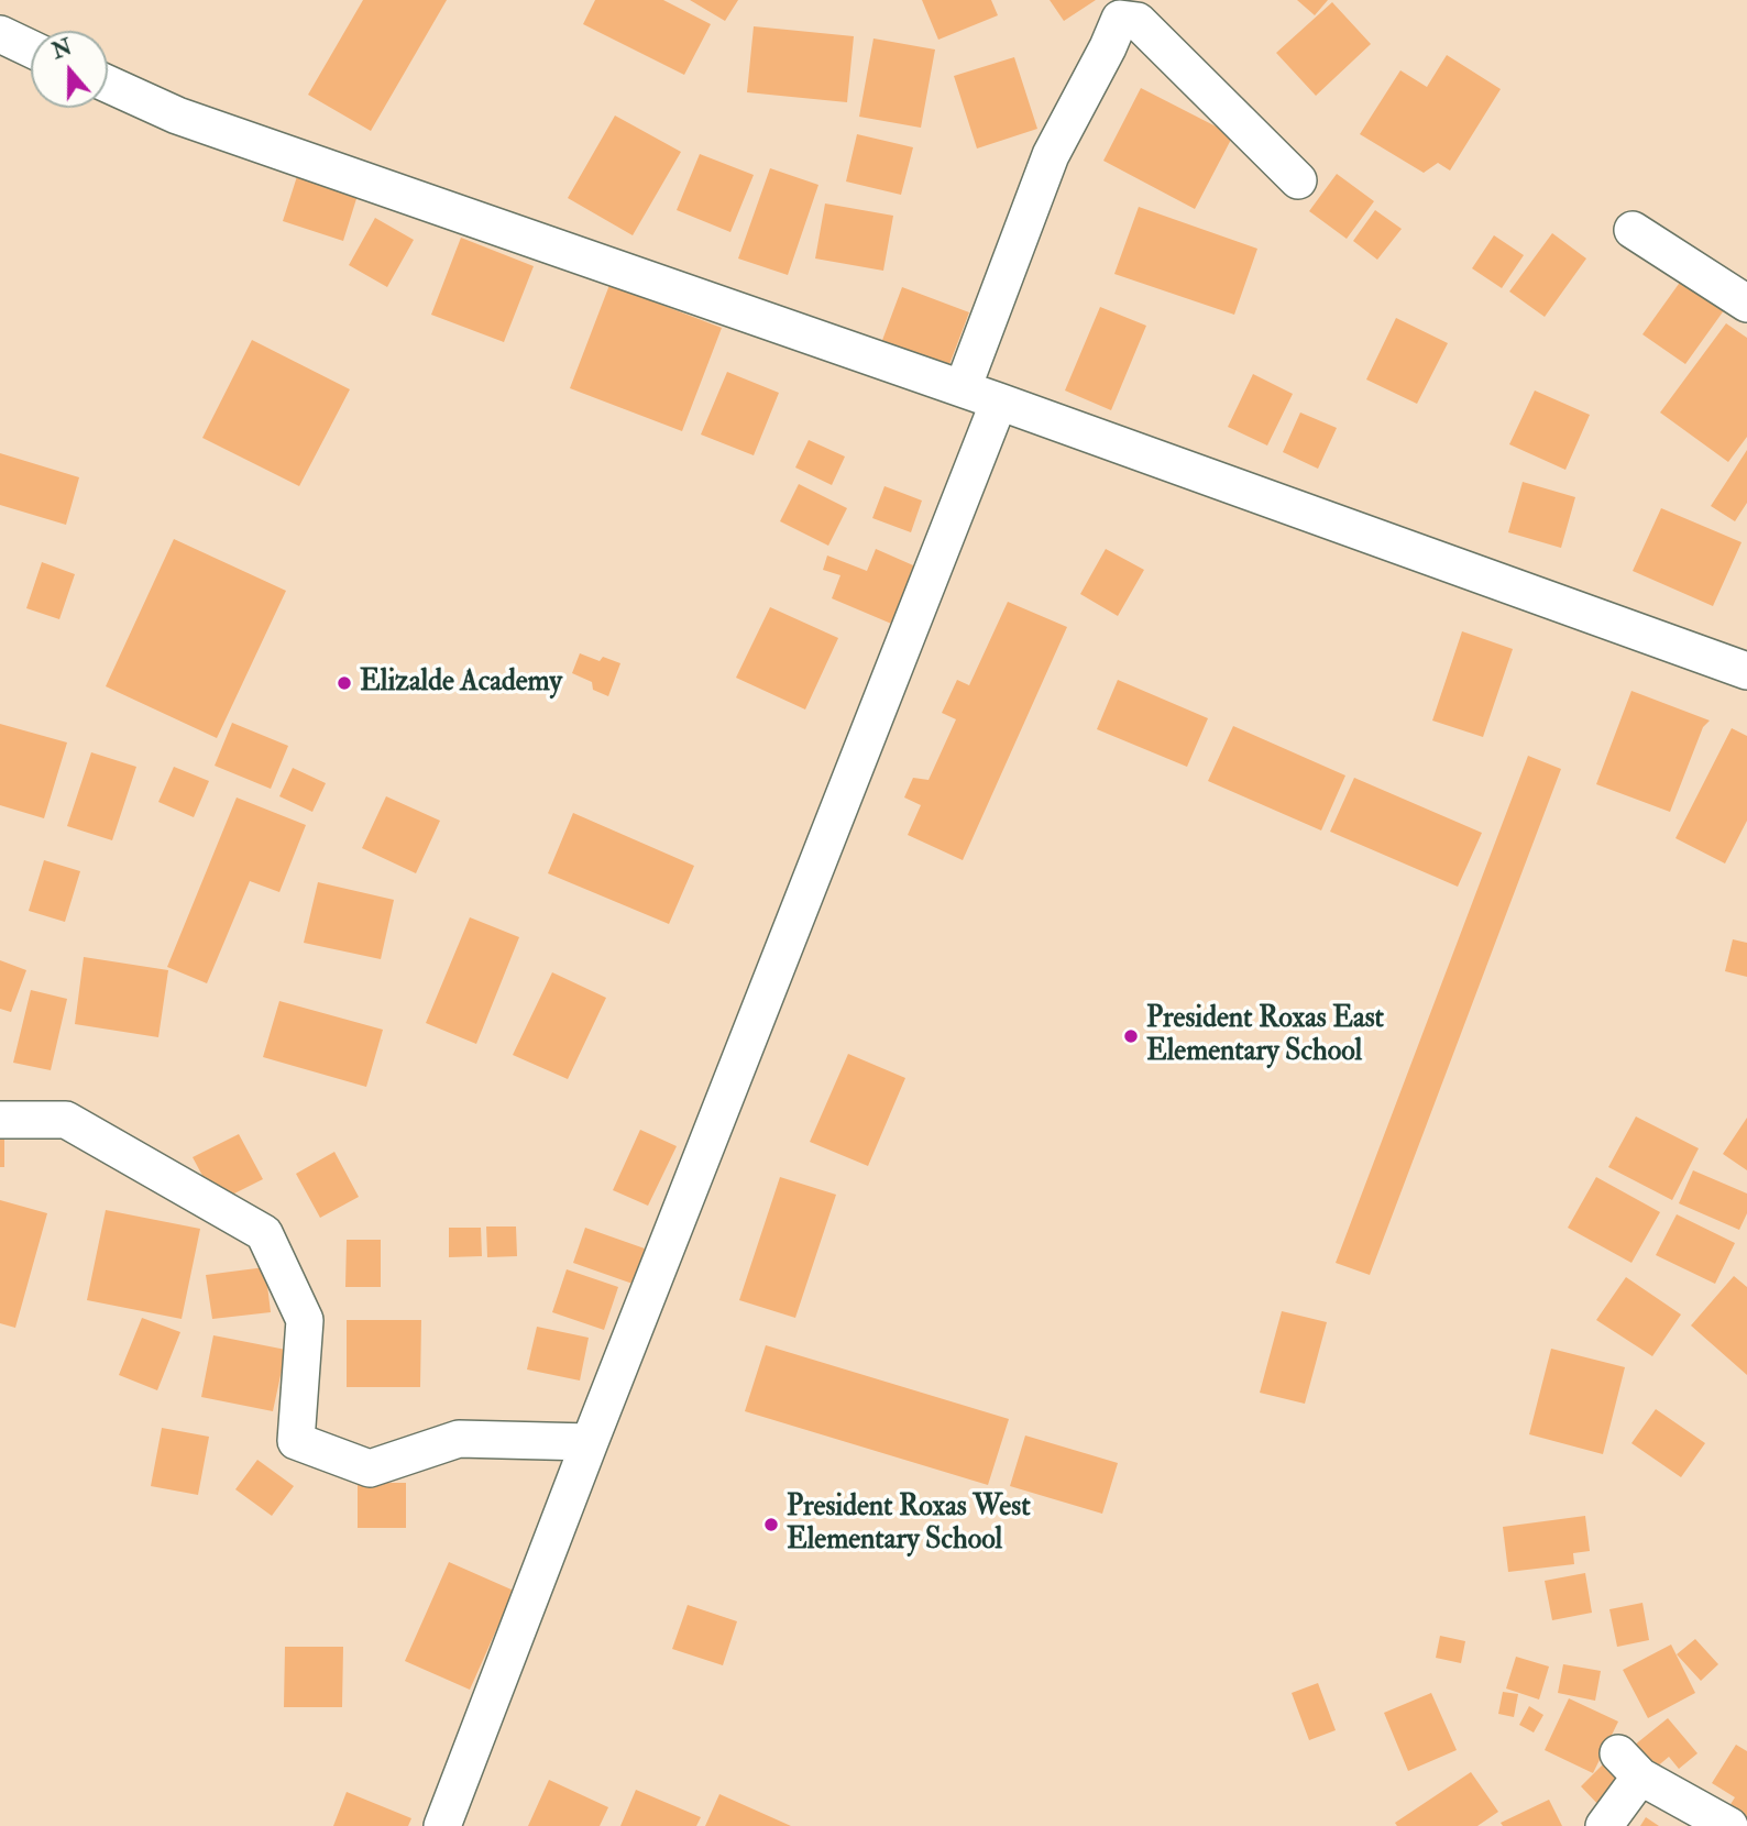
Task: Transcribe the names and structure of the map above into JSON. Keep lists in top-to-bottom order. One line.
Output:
{"places":["Elizalde Academy","President Roxas East Elementary School","President Roxas West Elementary School"],"north":"top"}
